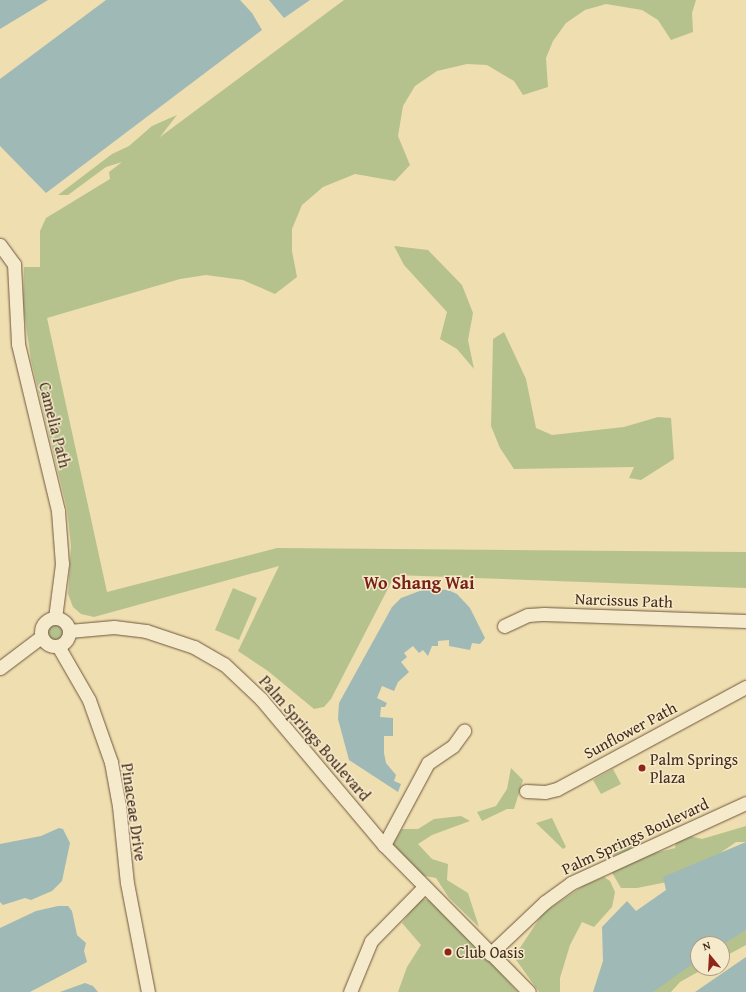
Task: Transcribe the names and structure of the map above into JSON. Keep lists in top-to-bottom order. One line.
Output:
{"streets":{"street":["Camelia Path","Narcissus Path","Sunflower Path","Palm Springs Boulevard","Pinaceae Drive"]},"crossings":[["Camelia Path","Palm Springs Boulevard"],["Camelia Path","Pinaceae Drive"],["Palm Springs Boulevard","Pinaceae Drive"]],"districts":["Wo Shang Wai"],"places":["Palm Springs Plaza","Club Oasis"],"north":"top"}
